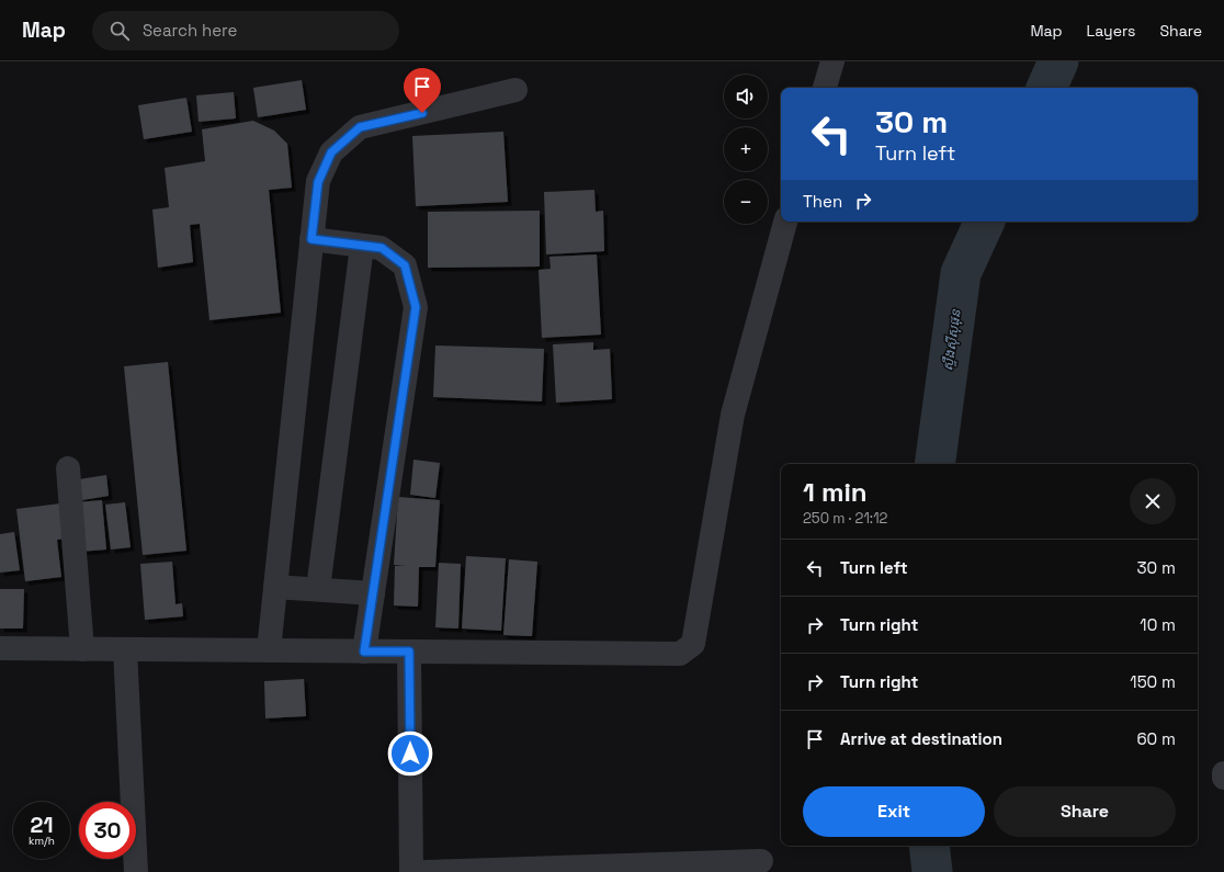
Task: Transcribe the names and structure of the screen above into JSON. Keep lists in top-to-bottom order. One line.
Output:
{"water":["ស្ទឹងស៊ីសុផុន"],"page":{"header":"Map","search":"Search here","nav":["Map","Layers","Share"],"map_buttons":["+","−"],"turn":["30 m","Turn left"],"then":"Then","heading":["1 min","250 m · 21:12"],"list":[{"name":"Turn left","value":"30 m"},{"name":"Turn right","value":"10 m"},{"name":"Turn right","value":"150 m"},{"name":"Arrive at destination","value":"60 m"}],"buttons":["Exit","Share"],"speed":"21 km/h","limit":"30"}}
